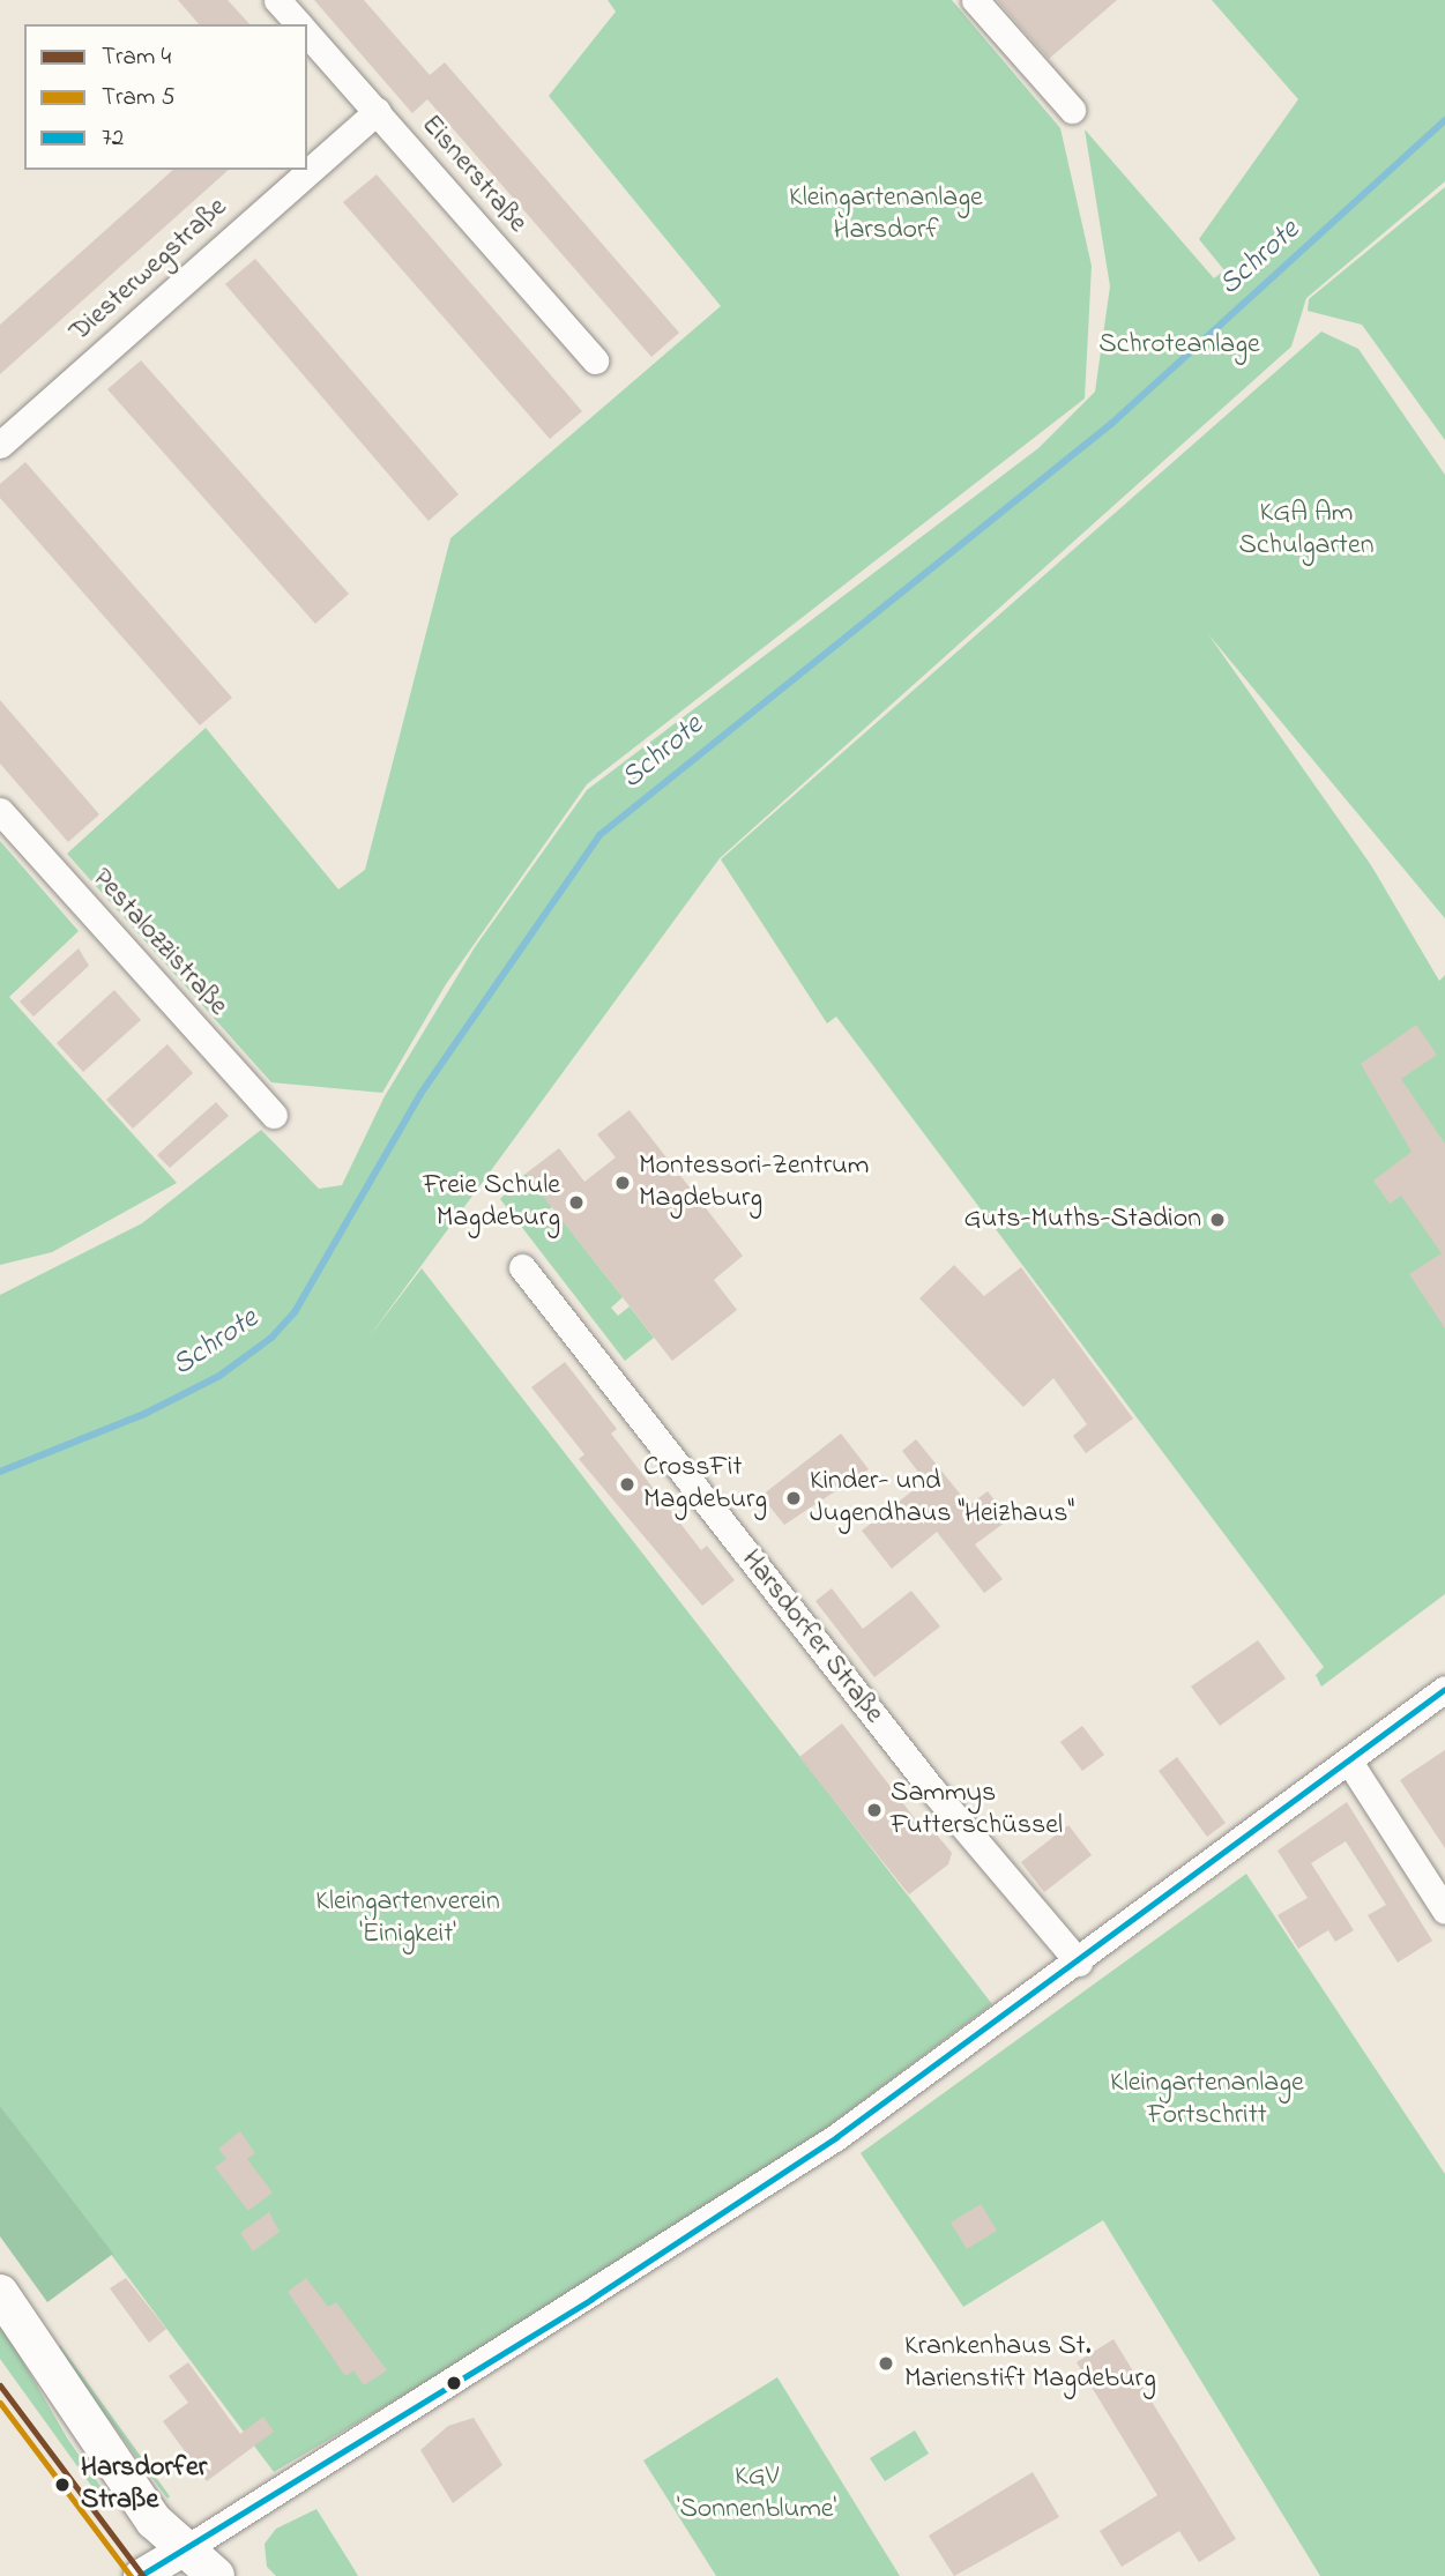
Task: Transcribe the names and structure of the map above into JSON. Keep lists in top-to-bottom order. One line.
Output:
{"streets":{"street":["Eisnerstraße","Diesterwegstraße","Pestalozzistraße","Harsdorfer Straße"]},"crossings":[["Eisnerstraße","Diesterwegstraße"]],"water":["Schrote"],"parks":["Kleingartenanlage Harsdorf","Schroteanlage","KGA Am Schulgarten","Kleingartenverein 'Einigkeit'","Kleingartenanlage Fortschritt","KGV 'Sonnenblume'"],"places":["Montessori-Zentrum Magdeburg","Freie Schule Magdeburg","Guts-Muths-Stadion","CrossFit Magdeburg","Kinder- und Jugendhaus \"Heizhaus\"","Sammys Futterschüssel","Krankenhaus St. Marienstift Magdeburg","Harsdorfer Straße"],"lines":["transit line 72","tram line 4","tram line 5"],"legend":["Tram 4","Tram 5","72"]}
